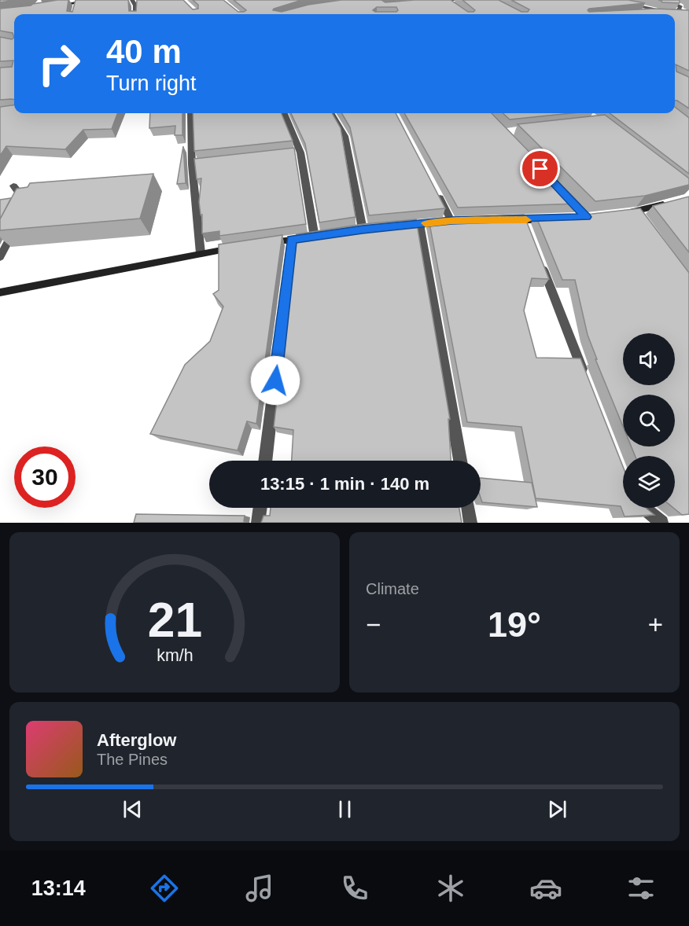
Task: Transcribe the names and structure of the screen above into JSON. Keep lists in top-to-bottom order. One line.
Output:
{"page":{"turn":["40 m","Turn right"],"limit":"30","trip":"13:15 · 1 min · 140 m","tile":"Climate","heat":["−","19°","+"],"song":["Afterglow","The Pines"],"tabs":"13:14","gauge":["21","km/h"]}}
